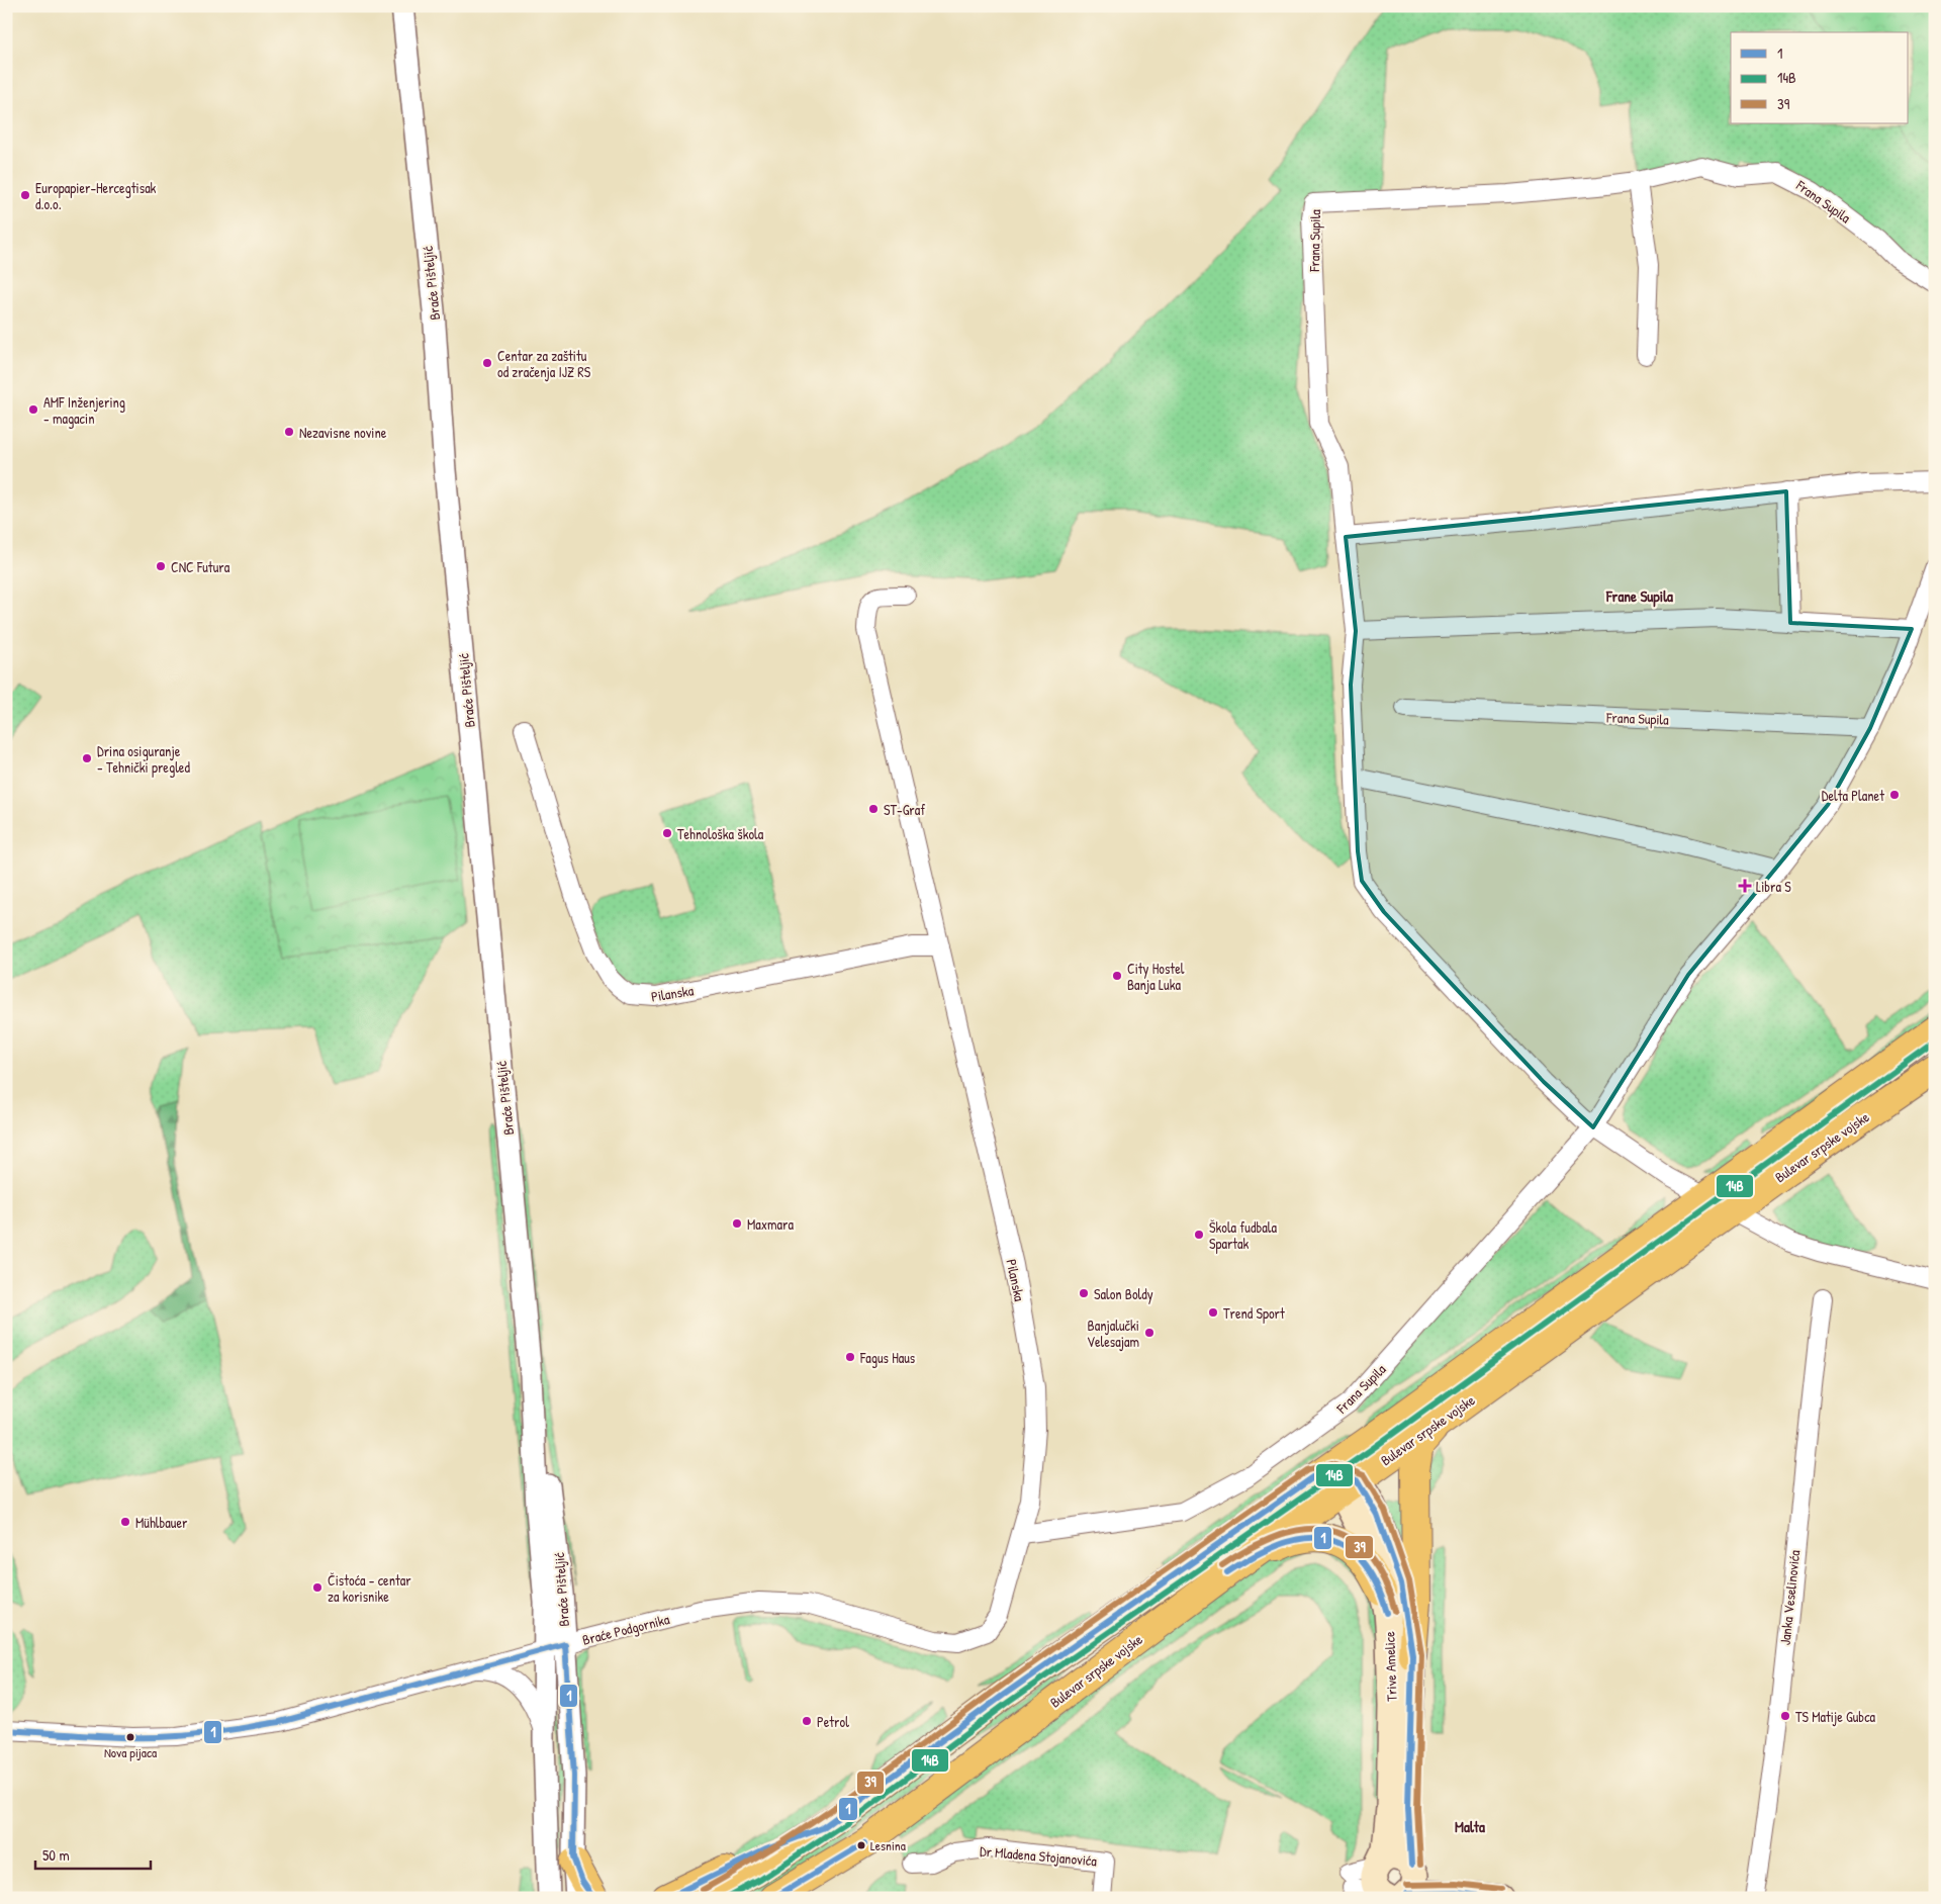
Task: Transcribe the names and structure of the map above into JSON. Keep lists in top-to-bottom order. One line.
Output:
{"streets":{"main road":["Bulevar srpske vojske","Trive Amelice"],"street":["Frana Supila","Braće Pišteljić","Pilanska","Janka Veselinovića","Braće Podgornika","Dr Mladena Stojanovića"]},"crossings":[["Frana Supila","Pilanska"],["Frana Supila","Bulevar srpske vojske"],["Braće Pišteljić","Braće Podgornika"],["Pilanska","Braće Podgornika"],["Bulevar srpske vojske","Trive Amelice"]],"districts":["Frane Supila","Malta"],"places":{"other":["Europapier-Hercegtisak d.o.o.","Centar za zaštitu od zračenja IJZ RS","AMF Inženjering - magacin","Nezavisne novine","CNC Futura","Drina osiguranje - Tehnički pregled","Delta Planet","ST-Graf","Tehnološka škola","City Hostel Banja Luka","Maxmara","Škola fudbala Spartak","Salon Boldy","Trend Sport","Banjalučki Velesajam","Fagus Haus","Mühlbauer","Čistoća - centar za korisnike","TS Matije Gubca","Petrol","Nova pijaca","Lesnina"],"health":["Libra S"]},"lines":["transit line 14B","transit line 39","transit line 1"],"legend":["1","14B","39"],"scale_bar":"50 m"}
